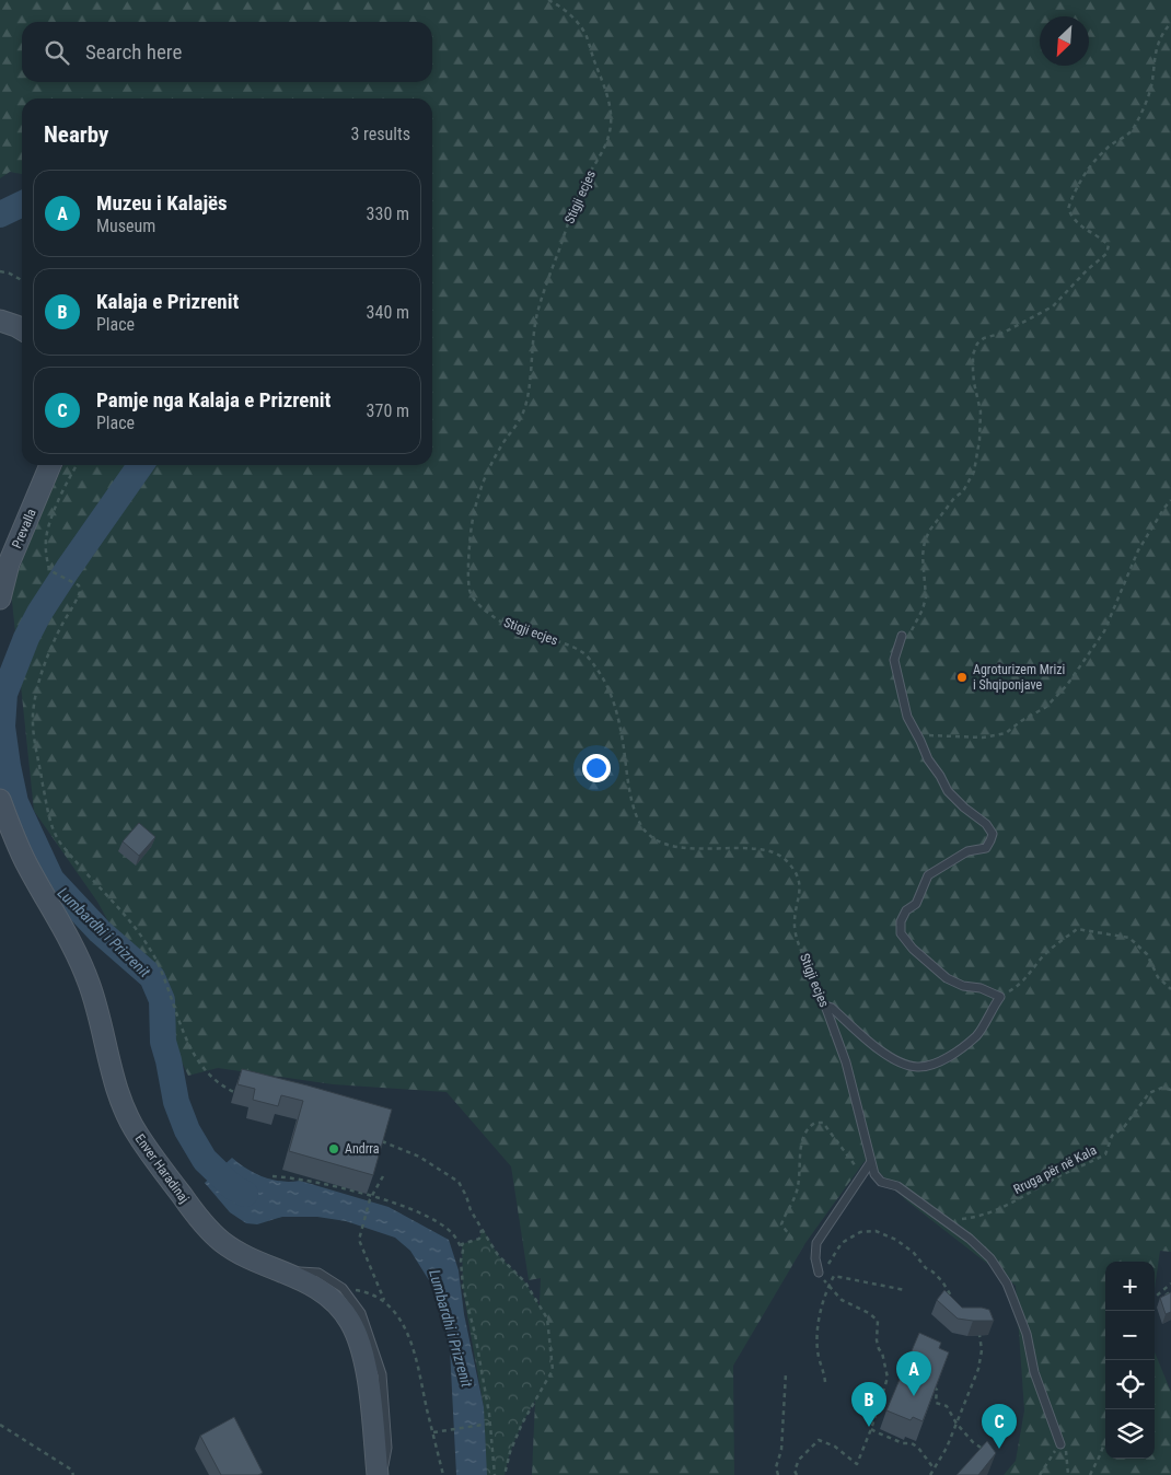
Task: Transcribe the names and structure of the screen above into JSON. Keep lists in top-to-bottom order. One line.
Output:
{"streets":{"main road":["Prevalla","Enver Haradinaj"],"lane":["Stigji ecjes"],"path":["Rruga për në Kala"]},"water":["Lumbardhi i Prizrenit"],"places":["Agroturizem Mrizi i Shqiponjave","Andrra"],"north":"bottom left","page":{"search":"Search here","heading":["Nearby","3 results"],"list":[{"mark":"A","name":"Muzeu i Kalajës","note":"Museum","value":"330 m"},{"mark":"B","name":"Kalaja e Prizrenit","note":"Place","value":"340 m"},{"mark":"C","name":"Pamje nga Kalaja e Prizrenit","note":"Place","value":"370 m"}],"map_buttons":["+","−"],"pins":["A","B","C"]}}
